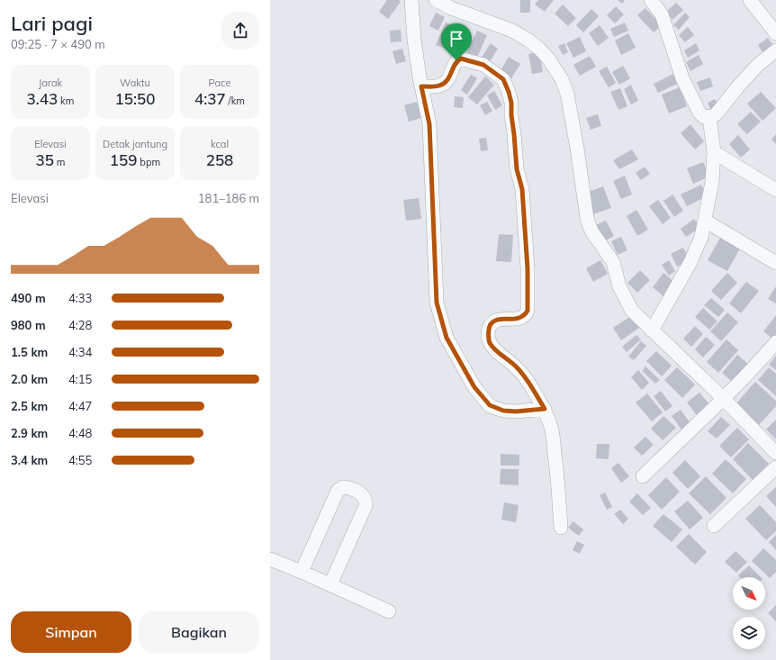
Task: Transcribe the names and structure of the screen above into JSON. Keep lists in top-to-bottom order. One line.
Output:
{"north":"bottom right","page":{"heading":["Lari pagi","09:25 · 7 × 490 m"],"stats":[["Jarak","3.43 km"],["Waktu","15:50"],["Pace","4:37 /km"],["Elevasi","35 m"],["Detak jantung","159 bpm"],["kcal","258"]],"chart":["Elevasi","181–186 m"],"list":[{"name":"490 m","note":"4:33"},{"name":"980 m","note":"4:28"},{"name":"1.5 km","note":"4:34"},{"name":"2.0 km","note":"4:15"},{"name":"2.5 km","note":"4:47"},{"name":"2.9 km","note":"4:48"},{"name":"3.4 km","note":"4:55"}],"buttons":["Simpan","Bagikan"]}}
